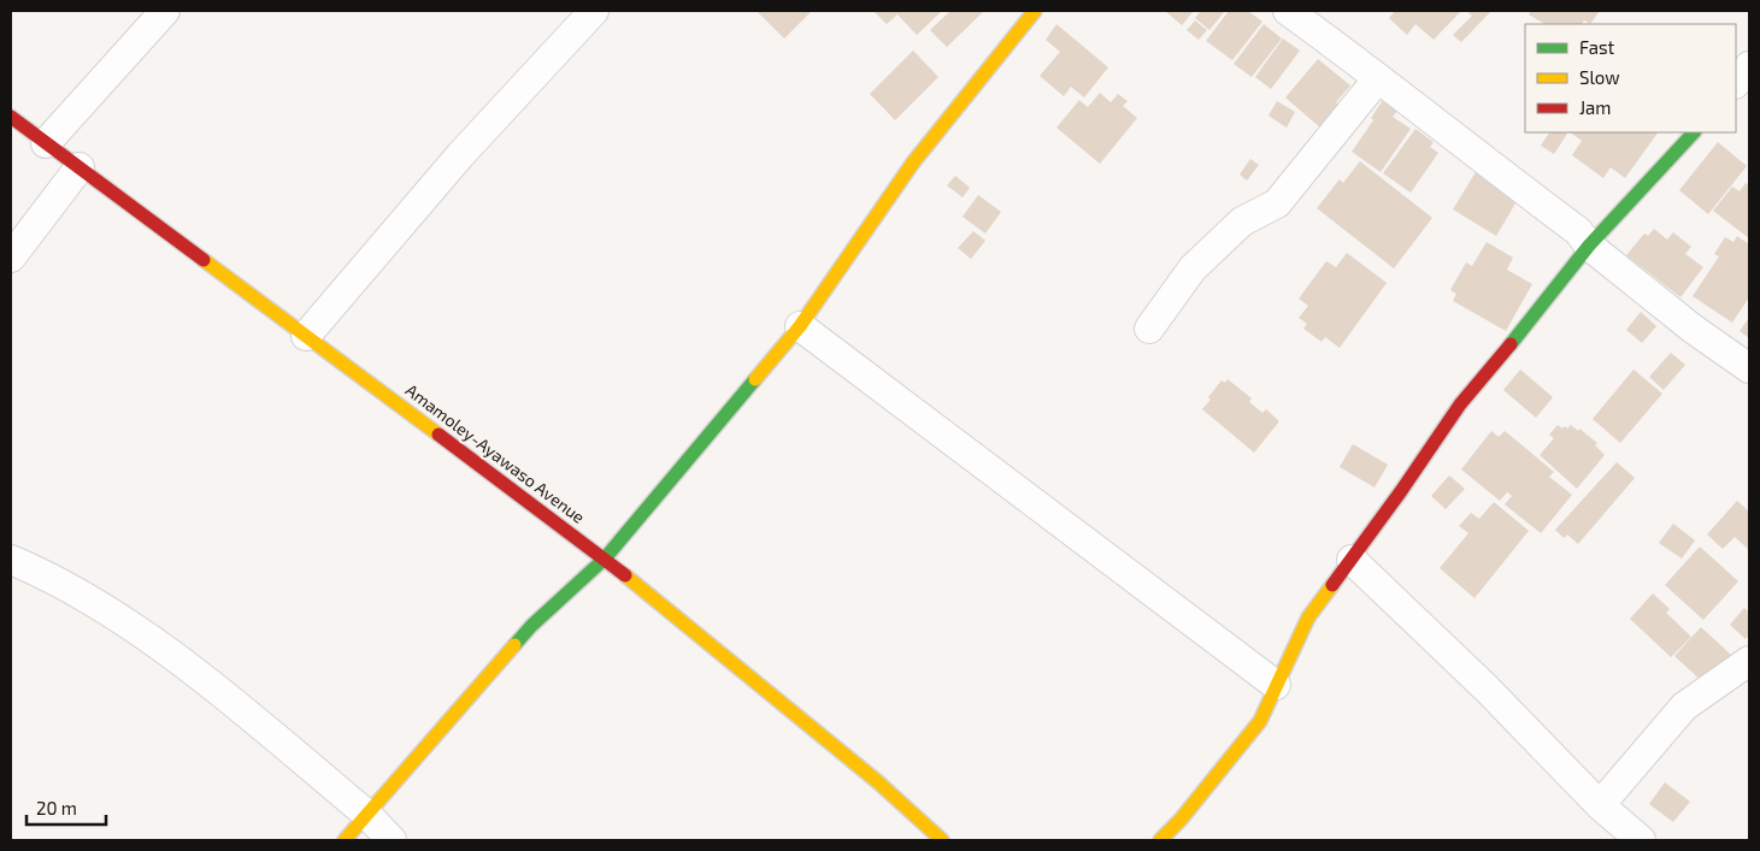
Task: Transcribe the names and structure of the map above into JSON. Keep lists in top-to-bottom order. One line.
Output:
{"streets":{"street":["Amamoley-Ayawaso Avenue"]},"legend":["Fast","Slow","Jam"],"scale_bar":"20 m"}
